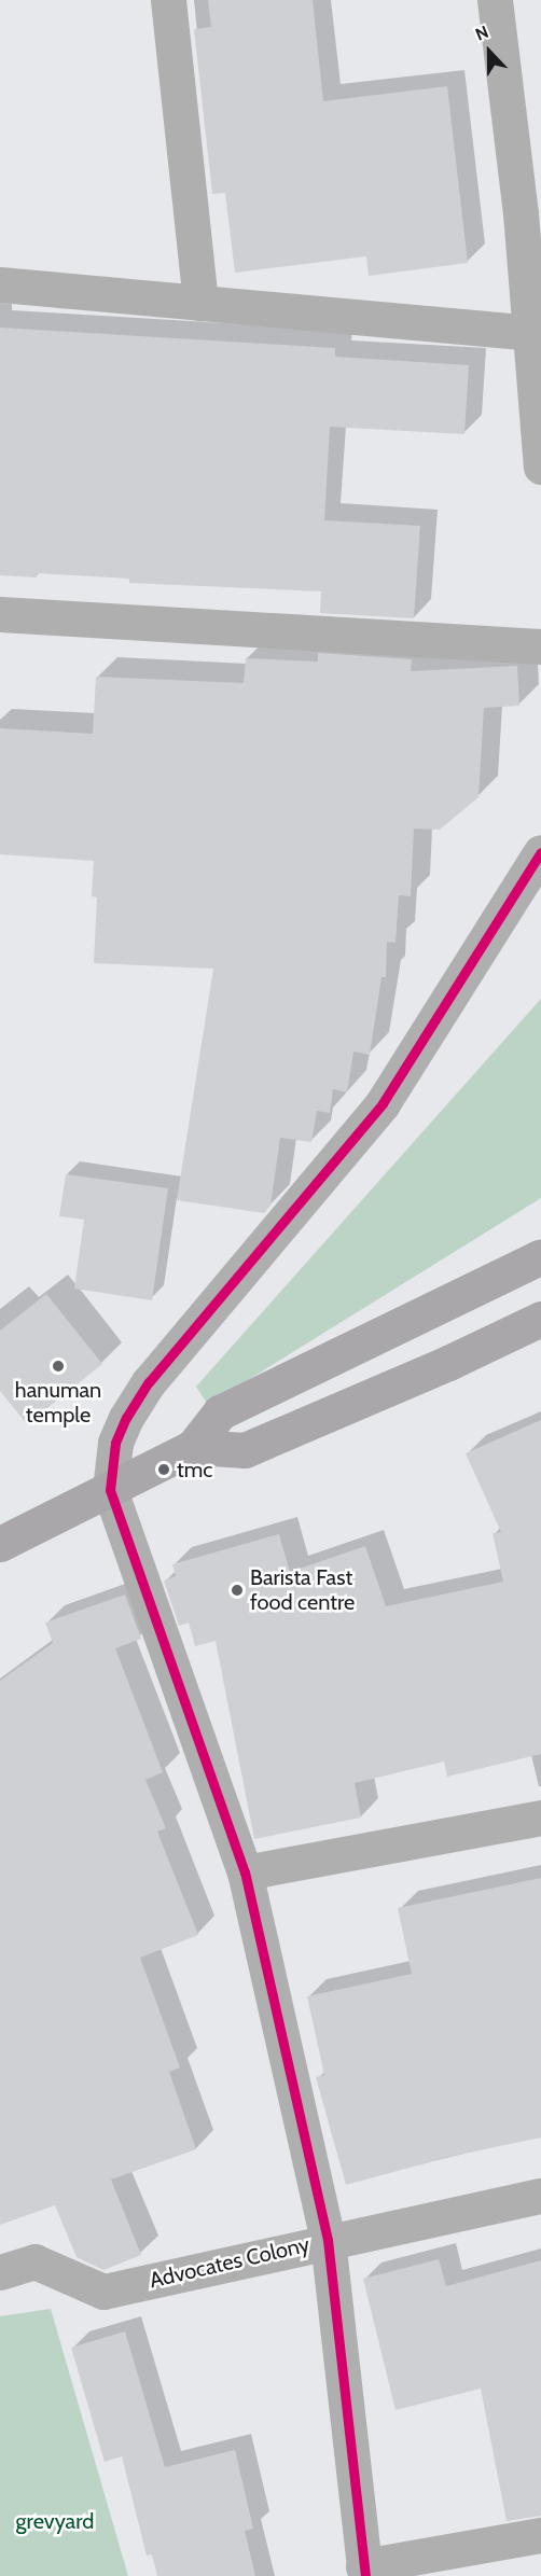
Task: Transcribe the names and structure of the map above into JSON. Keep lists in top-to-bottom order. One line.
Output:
{"streets":{"street":["Advocates Colony"]},"parks":["grevyard"],"places":["hanuman temple","tmc","Barista Fast food centre"],"north":"top"}
